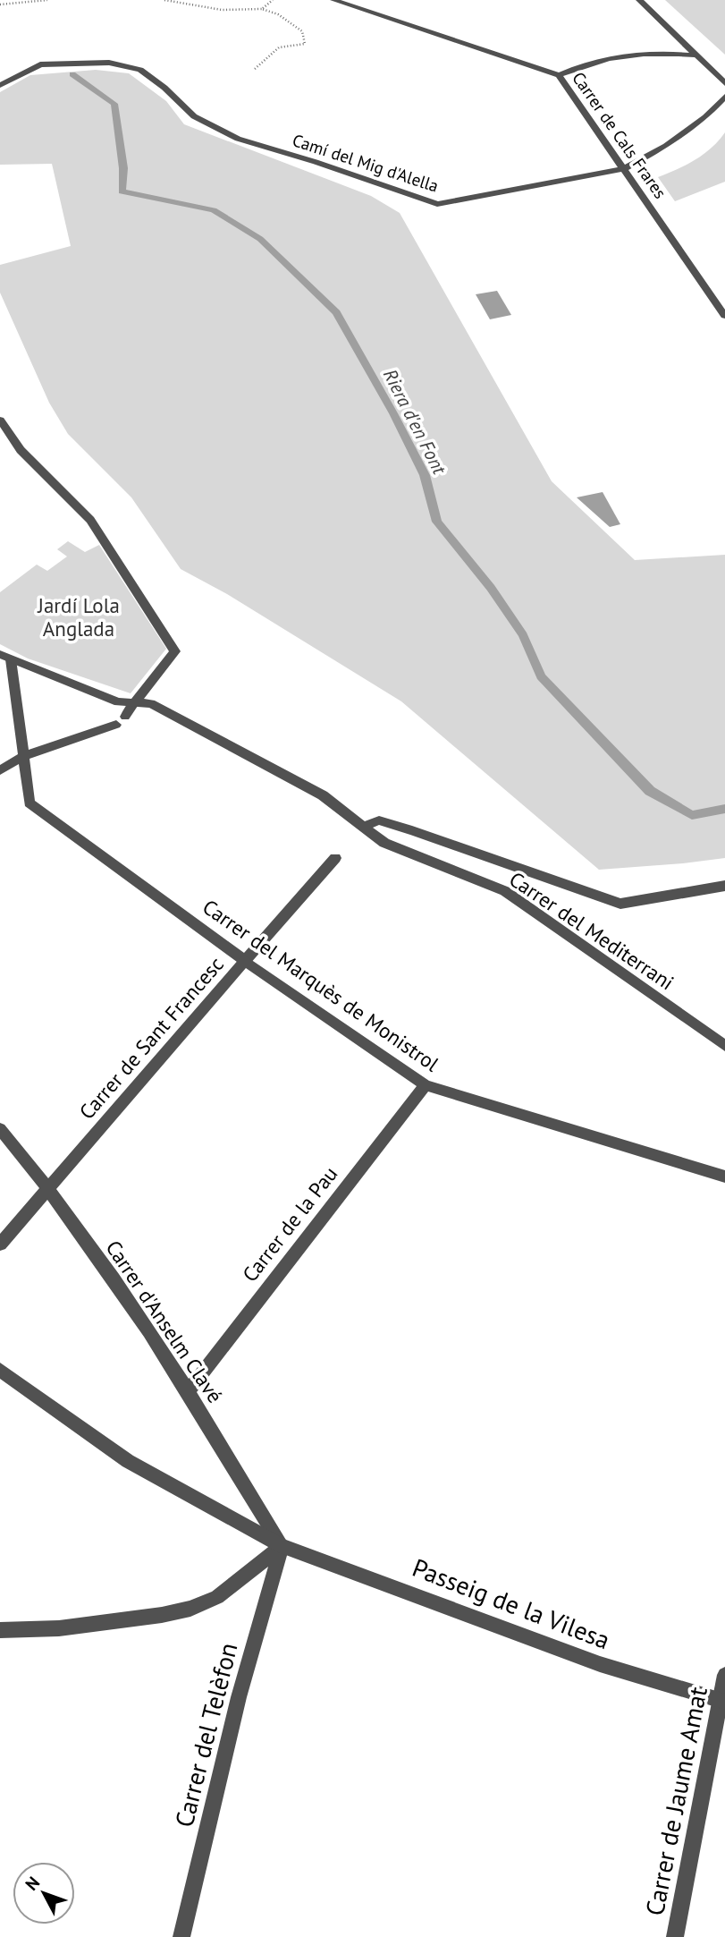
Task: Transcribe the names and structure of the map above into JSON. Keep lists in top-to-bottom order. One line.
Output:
{"streets":{"street":["Carrer de Cals Frares","Camí del Mig d'Alella","Carrer del Mediterrani","Carrer del Marquès de Monistrol","Carrer de Sant Francesc","Carrer de la Pau","Carrer d'Anselm Clavé","Passeig de la Vilesa","Carrer del Telèfon","Carrer de Jaume Amat"]},"crossings":[["Carrer de Cals Frares","Camí del Mig d'Alella"],["Carrer del Marquès de Monistrol","Carrer de Sant Francesc"],["Carrer del Marquès de Monistrol","Carrer de la Pau"],["Carrer de Sant Francesc","Carrer d'Anselm Clavé"],["Carrer de la Pau","Carrer d'Anselm Clavé"],["Carrer d'Anselm Clavé","Passeig de la Vilesa"],["Carrer d'Anselm Clavé","Carrer del Telèfon"],["Passeig de la Vilesa","Carrer del Telèfon"],["Passeig de la Vilesa","Carrer de Jaume Amat"]],"water":["Riera d'en Font"],"parks":["Jardí Lola Anglada"],"north":"top left"}
